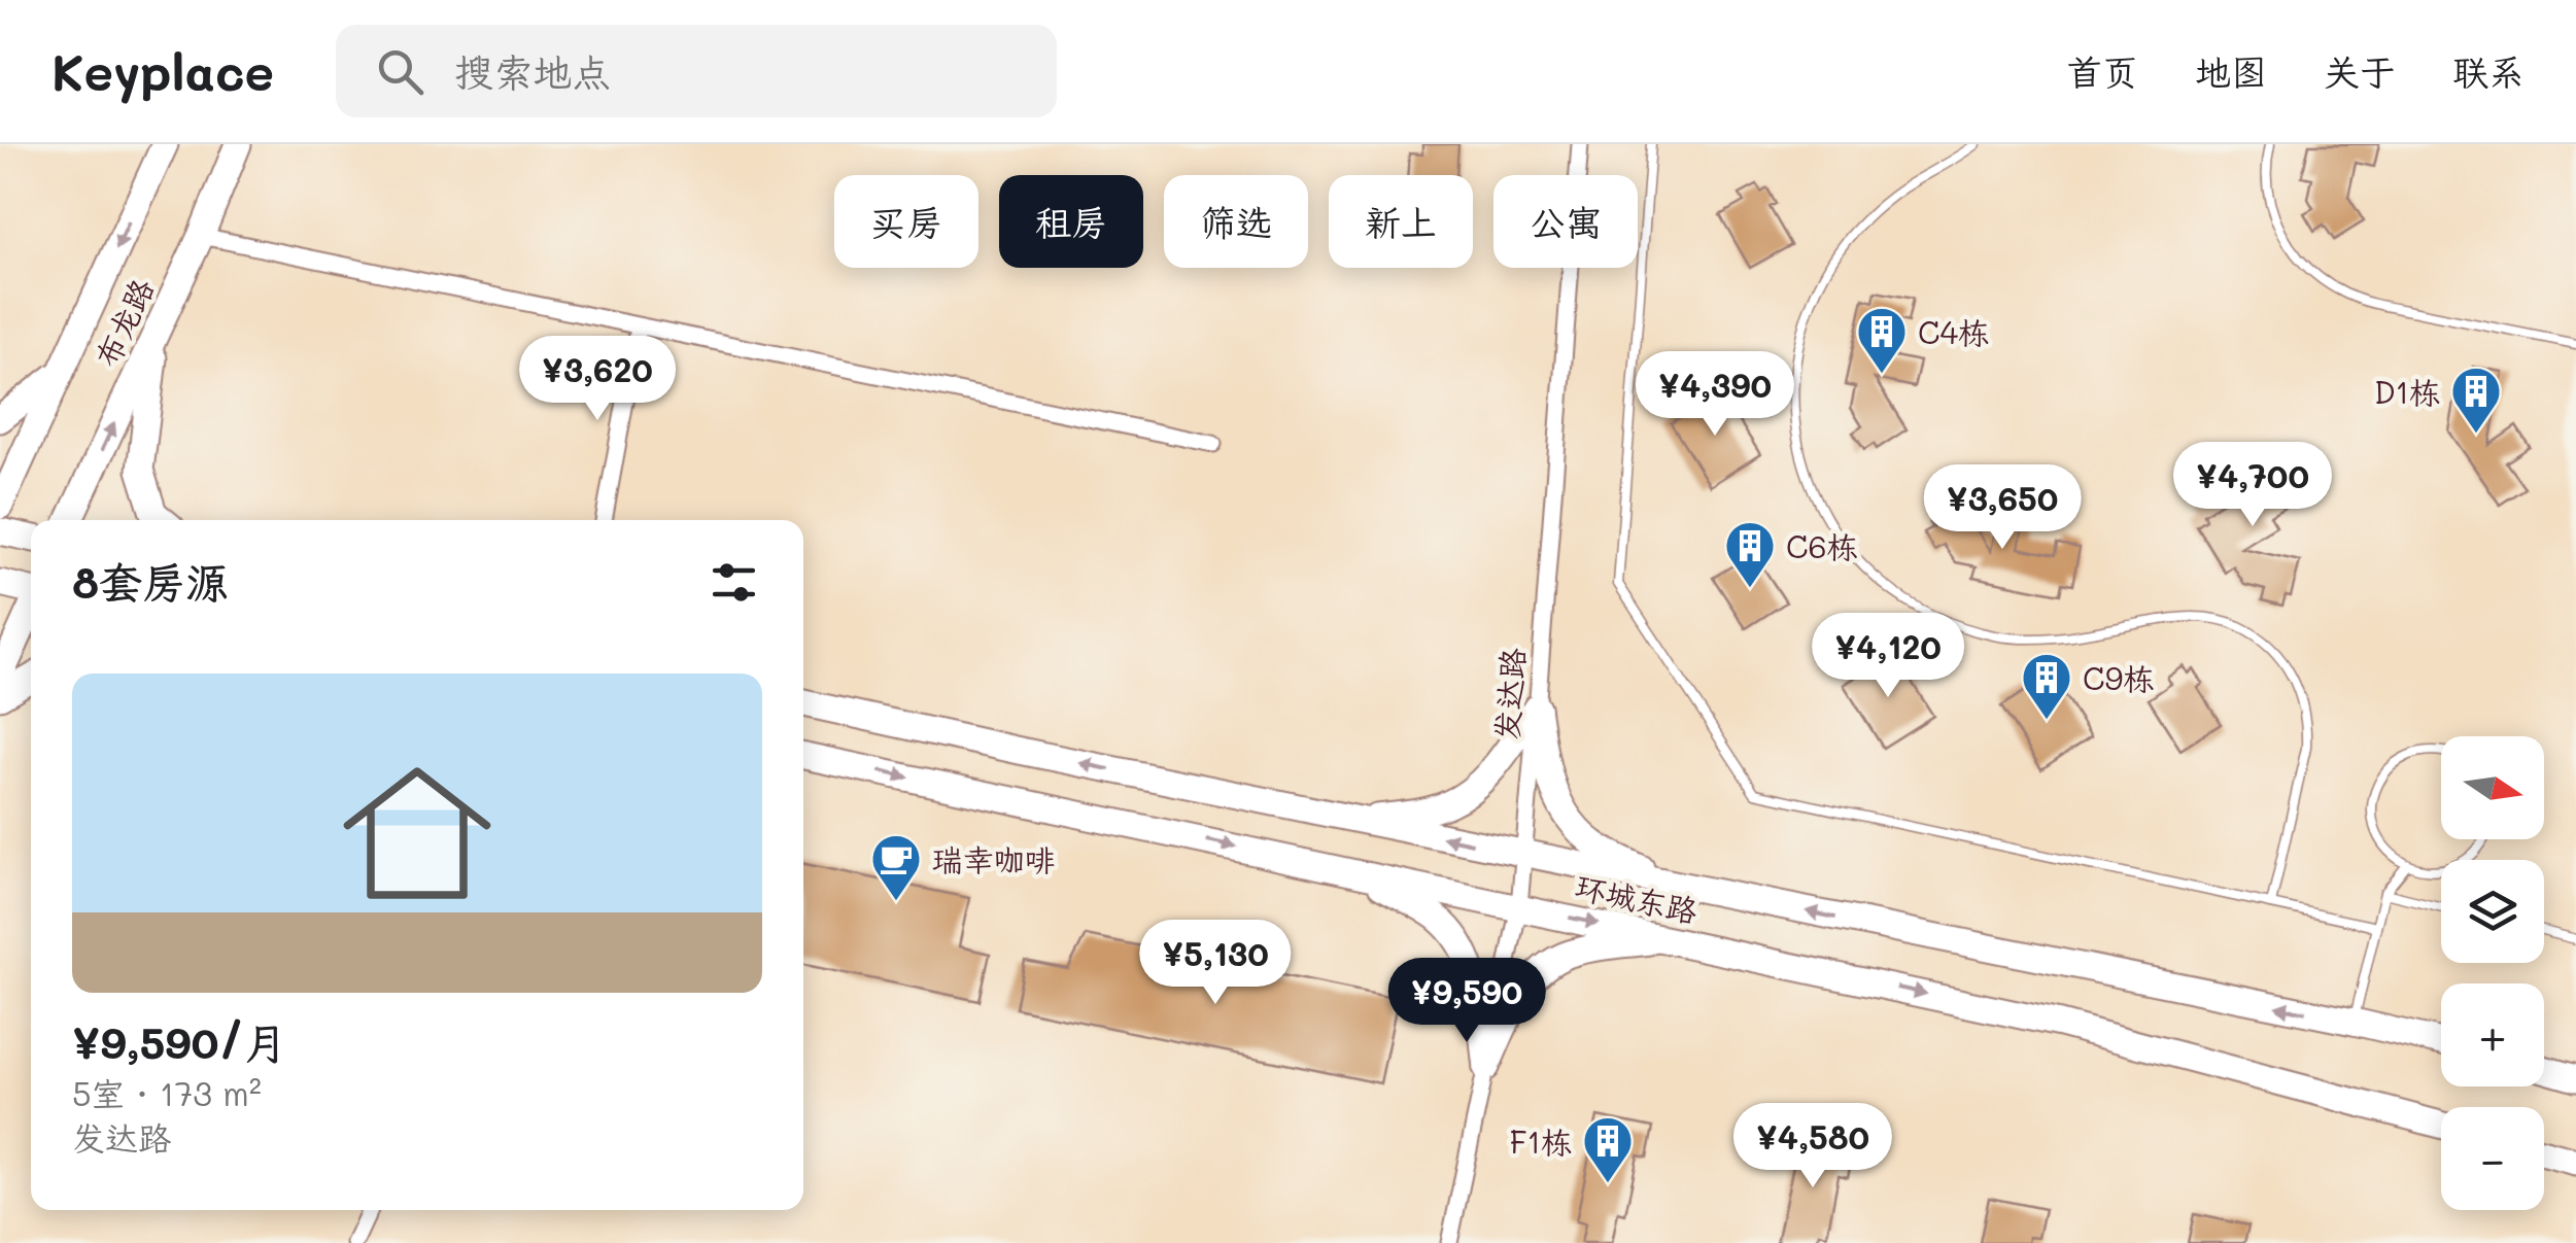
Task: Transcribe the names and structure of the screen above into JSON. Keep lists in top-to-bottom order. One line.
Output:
{"streets":{"main road":["布龙路","环城东路"],"street":["发达路"]},"crossings":[["发达路","环城东路"]],"places":{"building":["C4栋","D1栋","C6栋","C9栋","F1栋"],"cafe":["瑞幸咖啡"]},"north":"right","page":{"header":"Keyplace","search":"搜索地点","nav":["首页","地图","关于","联系"],"chip":["买房","租房","筛选","新上","公寓"],"price":["¥3,620","¥4,390","¥4,700","¥3,650","¥4,120","¥5,130","¥9,590","¥4,580"],"heading":"8套房源","list":[{"name":"¥9,590/月","note":"5室 · 173 m² · 发达路"}],"map_buttons":["+","−"]}}
